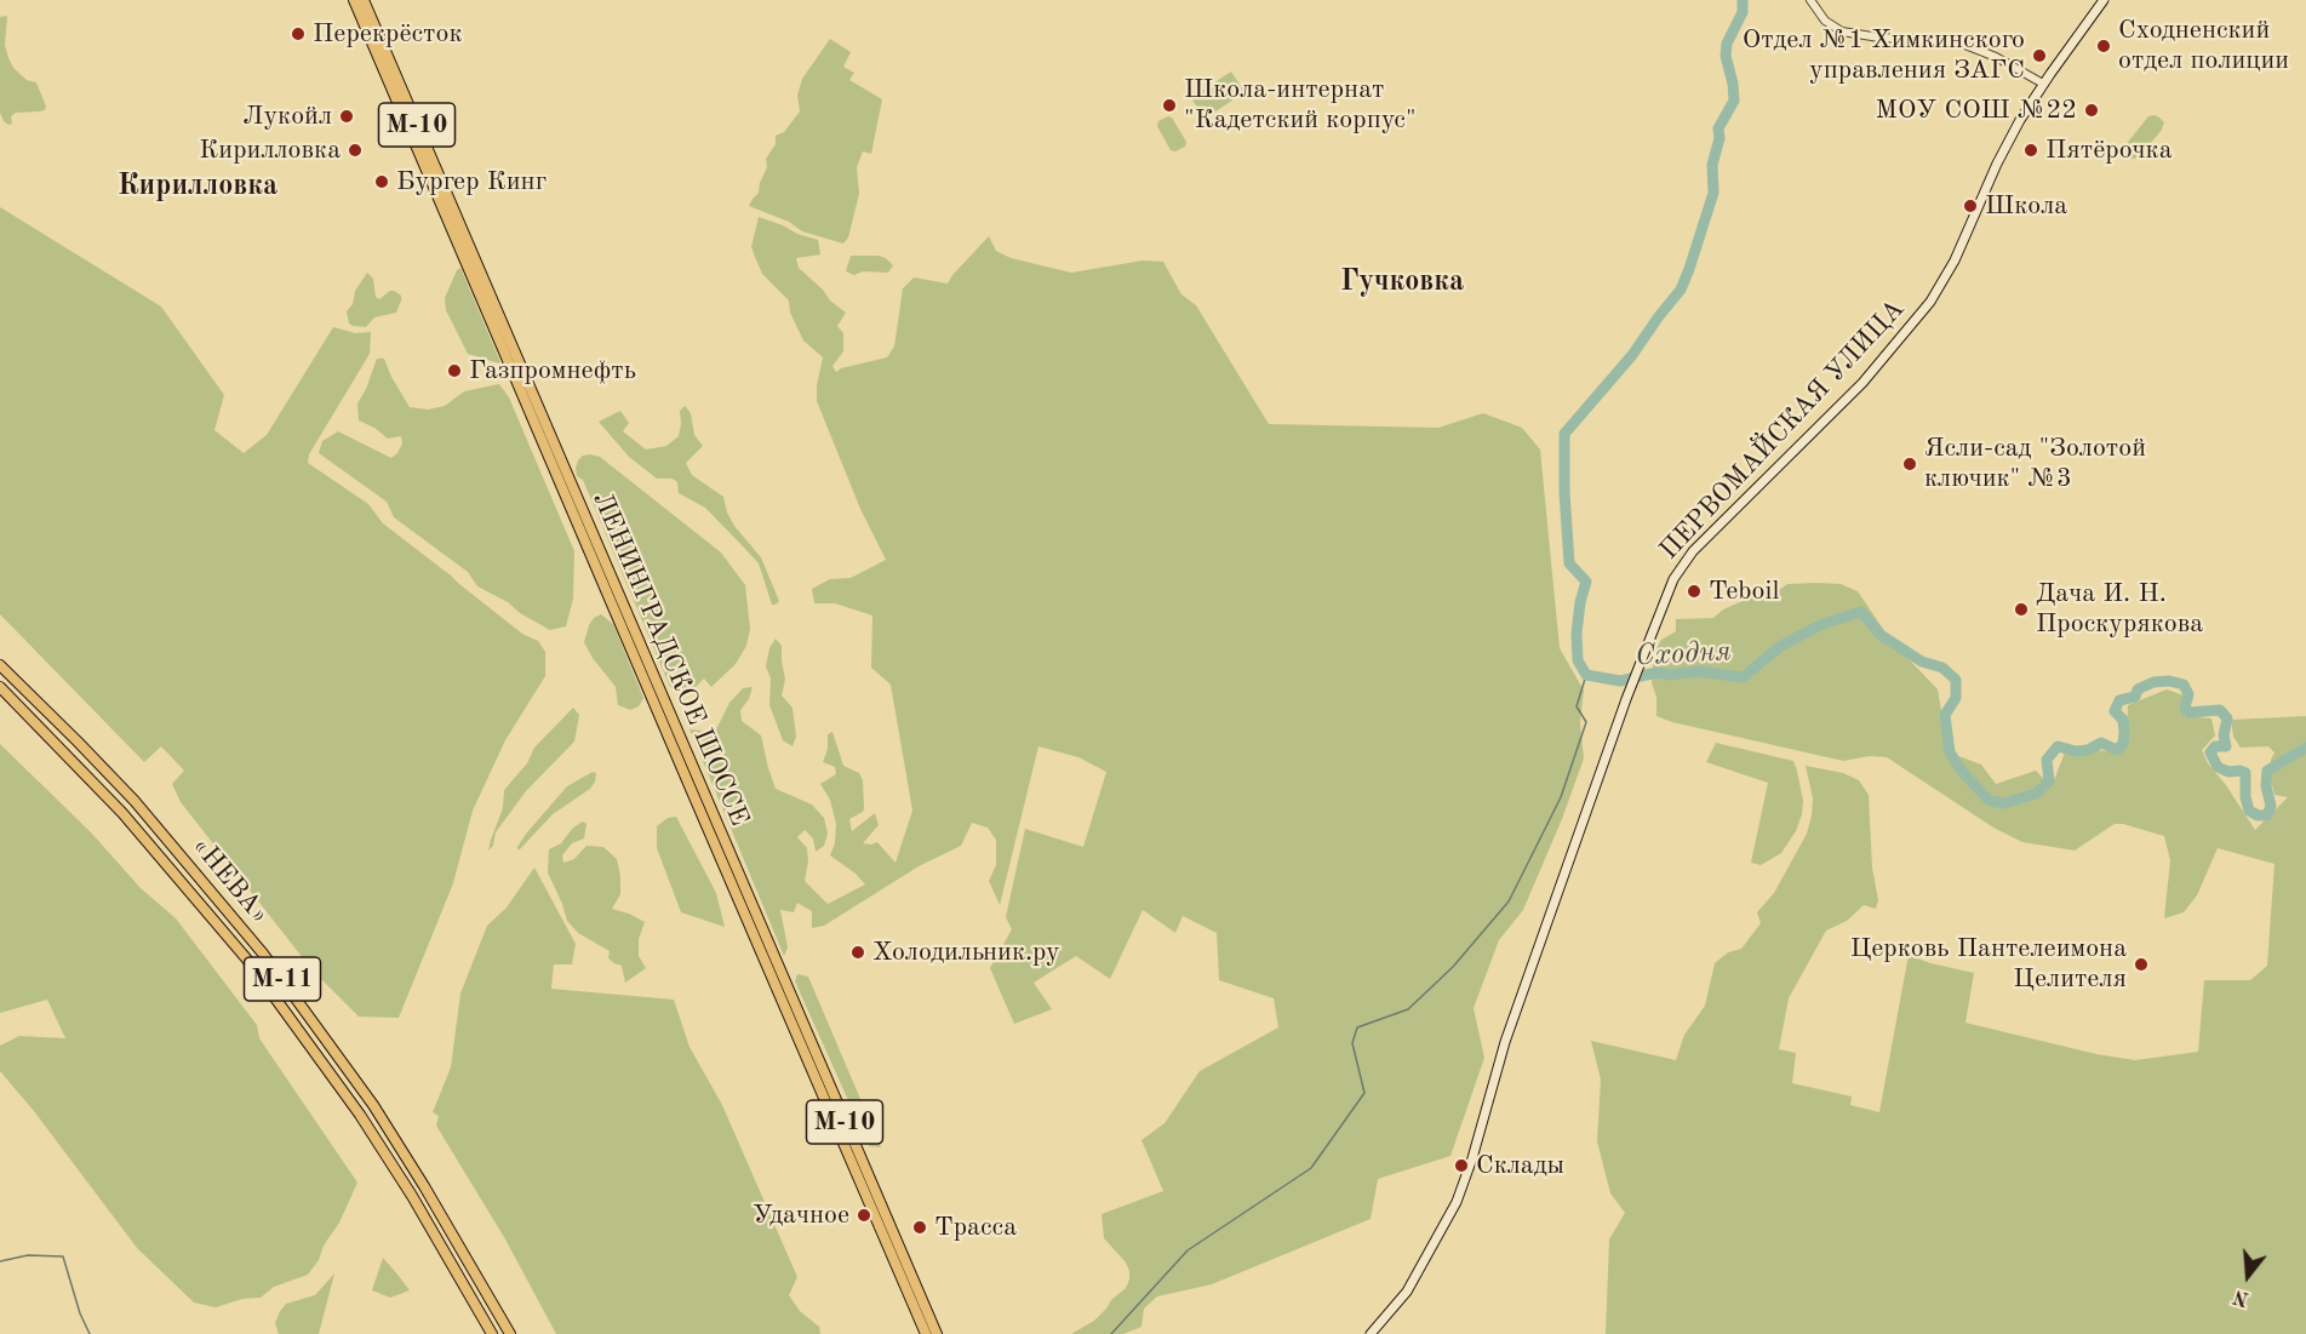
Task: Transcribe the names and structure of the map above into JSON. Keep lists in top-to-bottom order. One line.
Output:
{"streets":{"highway":["М-10","ЛЕНИНГРАДСКОЕ ШОССЕ","«НЕВА»","М-11"],"main road":["ПЕРВОМАЙСКАЯ УЛИЦА"]},"districts":["Кирилловка","Гучковка"],"water":["Сходня"],"places":["Перекрёсток","Сходненский отдел полиции","Отдел №1 Химкинского управления ЗАГС","Школа-интернат \"Кадетский корпус\"","МОУ СОШ №22","Лукойл","Кирилловка","Пятёрочка","Бургер Кинг","Школа","Газпромнефть","Ясли-сад \"Золотой ключик\" №3","Teboil","Дача И. Н. Проскурякова","Холодильник.ру","Церковь Пантелеимона Целителя","Склады","Удачное","Трасса"],"north":"bottom"}
